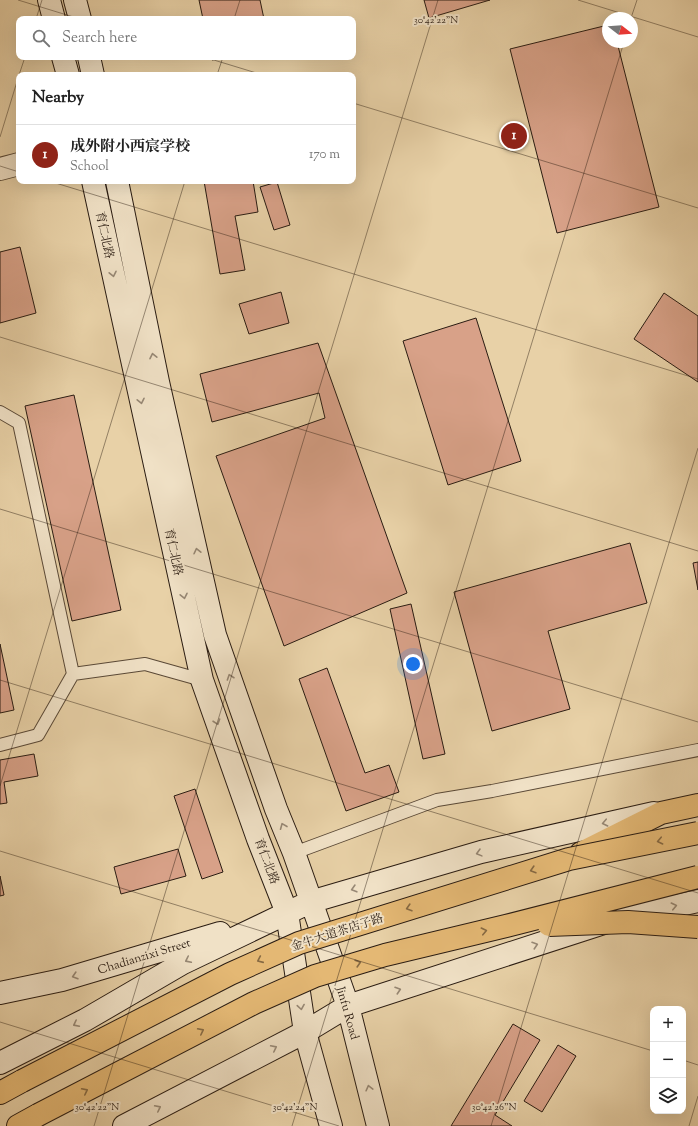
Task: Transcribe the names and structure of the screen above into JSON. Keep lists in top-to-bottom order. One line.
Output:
{"streets":{"highway":["金牛大道茶店子路"],"street":["育仁北路","Chadianzixi Street","Jinfu Road"]},"crossings":[["育仁北路","Chadianzixi Street"]],"one_way":["育仁北路","Jinfu Road"],"north":"right","page":{"search":"Search here","heading":"Nearby","pins":"1","list":[{"mark":"1","name":"成外附小西宸学校","note":"School","value":"170 m"}],"map_buttons":["+","−"]},"coordinates":["30°42'22\"N","30°42'24\"N","30°42'26\"N"]}
